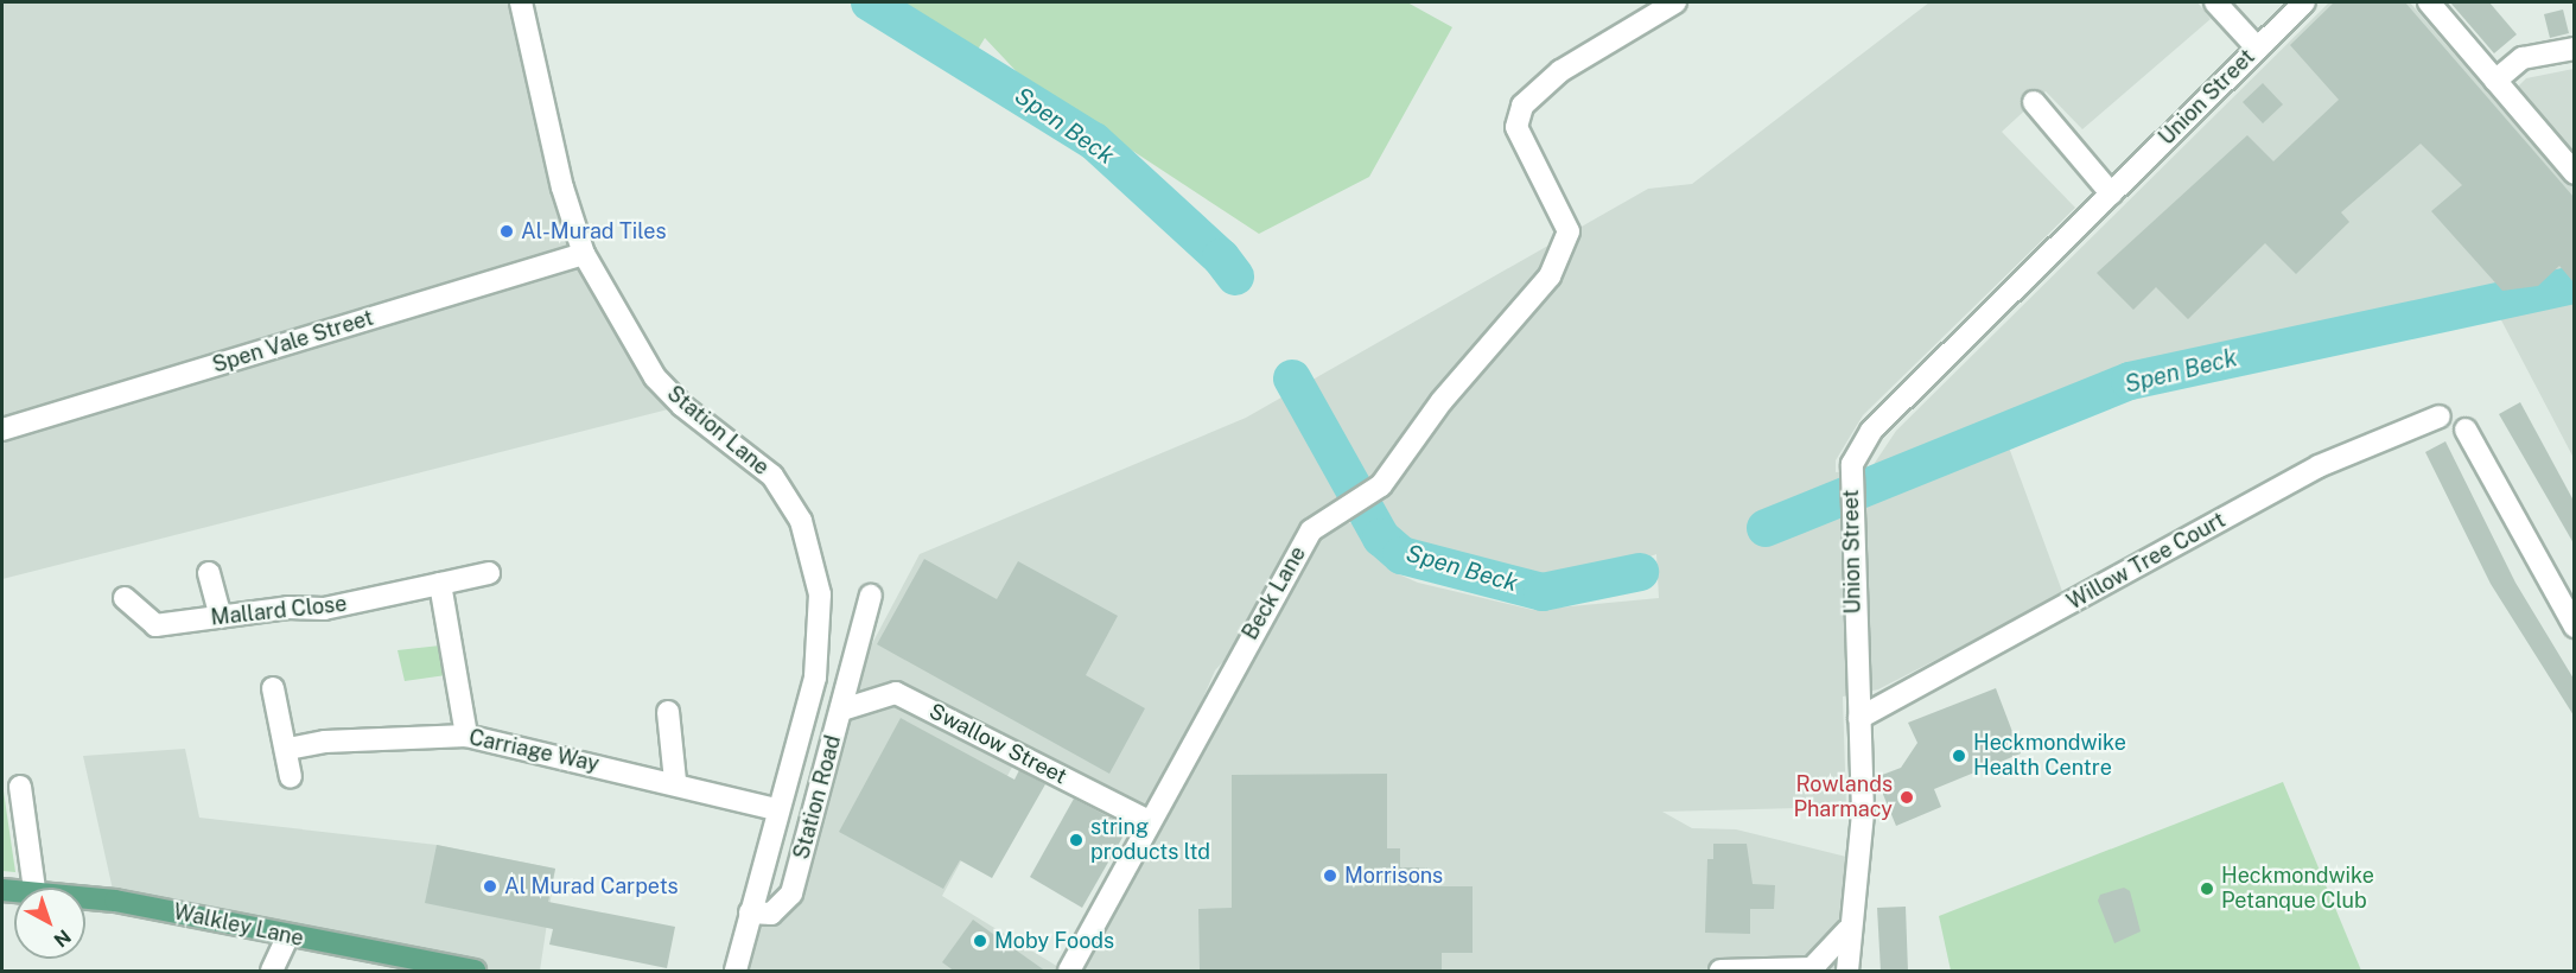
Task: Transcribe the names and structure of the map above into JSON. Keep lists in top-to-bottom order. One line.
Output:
{"streets":{"main road":["Walkley Lane"],"street":["Union Street","Spen Vale Street","Station Lane","Willow Tree Court","Beck Lane","Mallard Close","Swallow Street","Carriage Way","Station Road"]},"crossings":[["Union Street","Willow Tree Court"],["Spen Vale Street","Station Lane"],["Station Lane","Carriage Way"],["Station Lane","Station Road"],["Beck Lane","Swallow Street"],["Swallow Street","Station Road"]],"water":["Spen Beck"],"places":["Al-Murad Tiles","Heckmondwike Health Centre","Rowlands Pharmacy","string products ltd","Morrisons","Al Murad Carpets","Heckmondwike Petanque Club","Moby Foods"],"north":"bottom right"}
